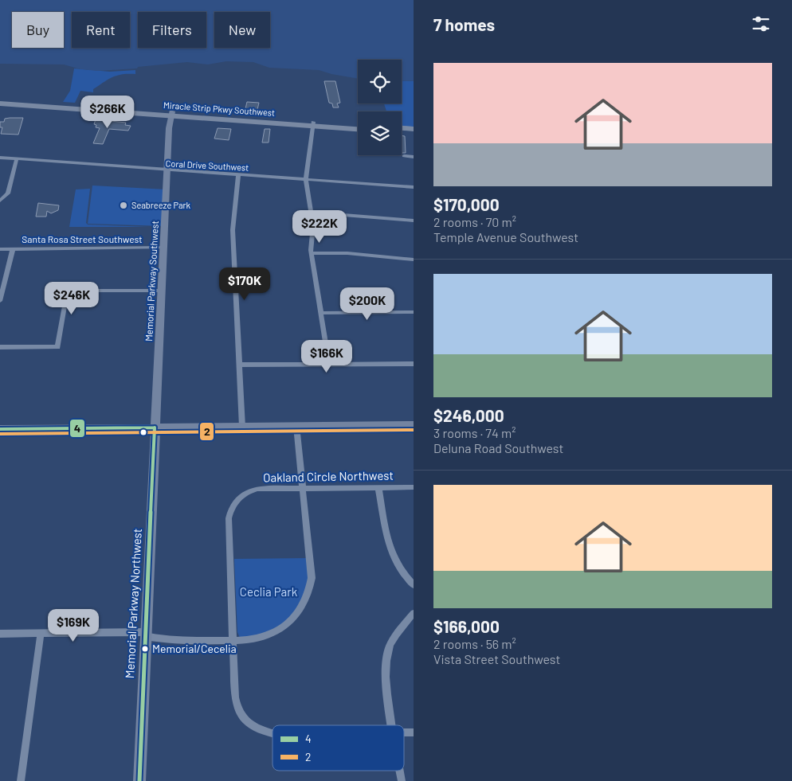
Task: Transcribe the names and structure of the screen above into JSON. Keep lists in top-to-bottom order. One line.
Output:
{"streets":{"highway":["Miracle Strip Pkwy Southwest"],"street":["Coral Drive Southwest","Santa Rosa Street Southwest","Memorial Parkway Southwest","Oakland Circle Northwest","Memorial Parkway Northwest"]},"crossings":[["Miracle Strip Pkwy Southwest","Memorial Parkway Southwest"],["Coral Drive Southwest","Memorial Parkway Southwest"],["Santa Rosa Street Southwest","Memorial Parkway Southwest"],["Memorial Parkway Southwest","Memorial Parkway Northwest"]],"parks":["Ceclia Park"],"places":["Seabreeze Park","Memorial/Cecelia"],"lines":["transit line 4","transit line 2"],"legend":["4","2"],"page":{"heading":"7 homes","chip":["Buy","Rent","Filters","New"],"list":[{"name":"$170,000","note":"2 rooms · 70 m² · Temple Avenue Southwest"},{"name":"$246,000","note":"3 rooms · 74 m² · Deluna Road Southwest"},{"name":"$166,000","note":"2 rooms · 56 m² · Vista Street Southwest"}],"price":["$266K","$222K","$170K","$246K","$200K","$166K","$169K"]}}
